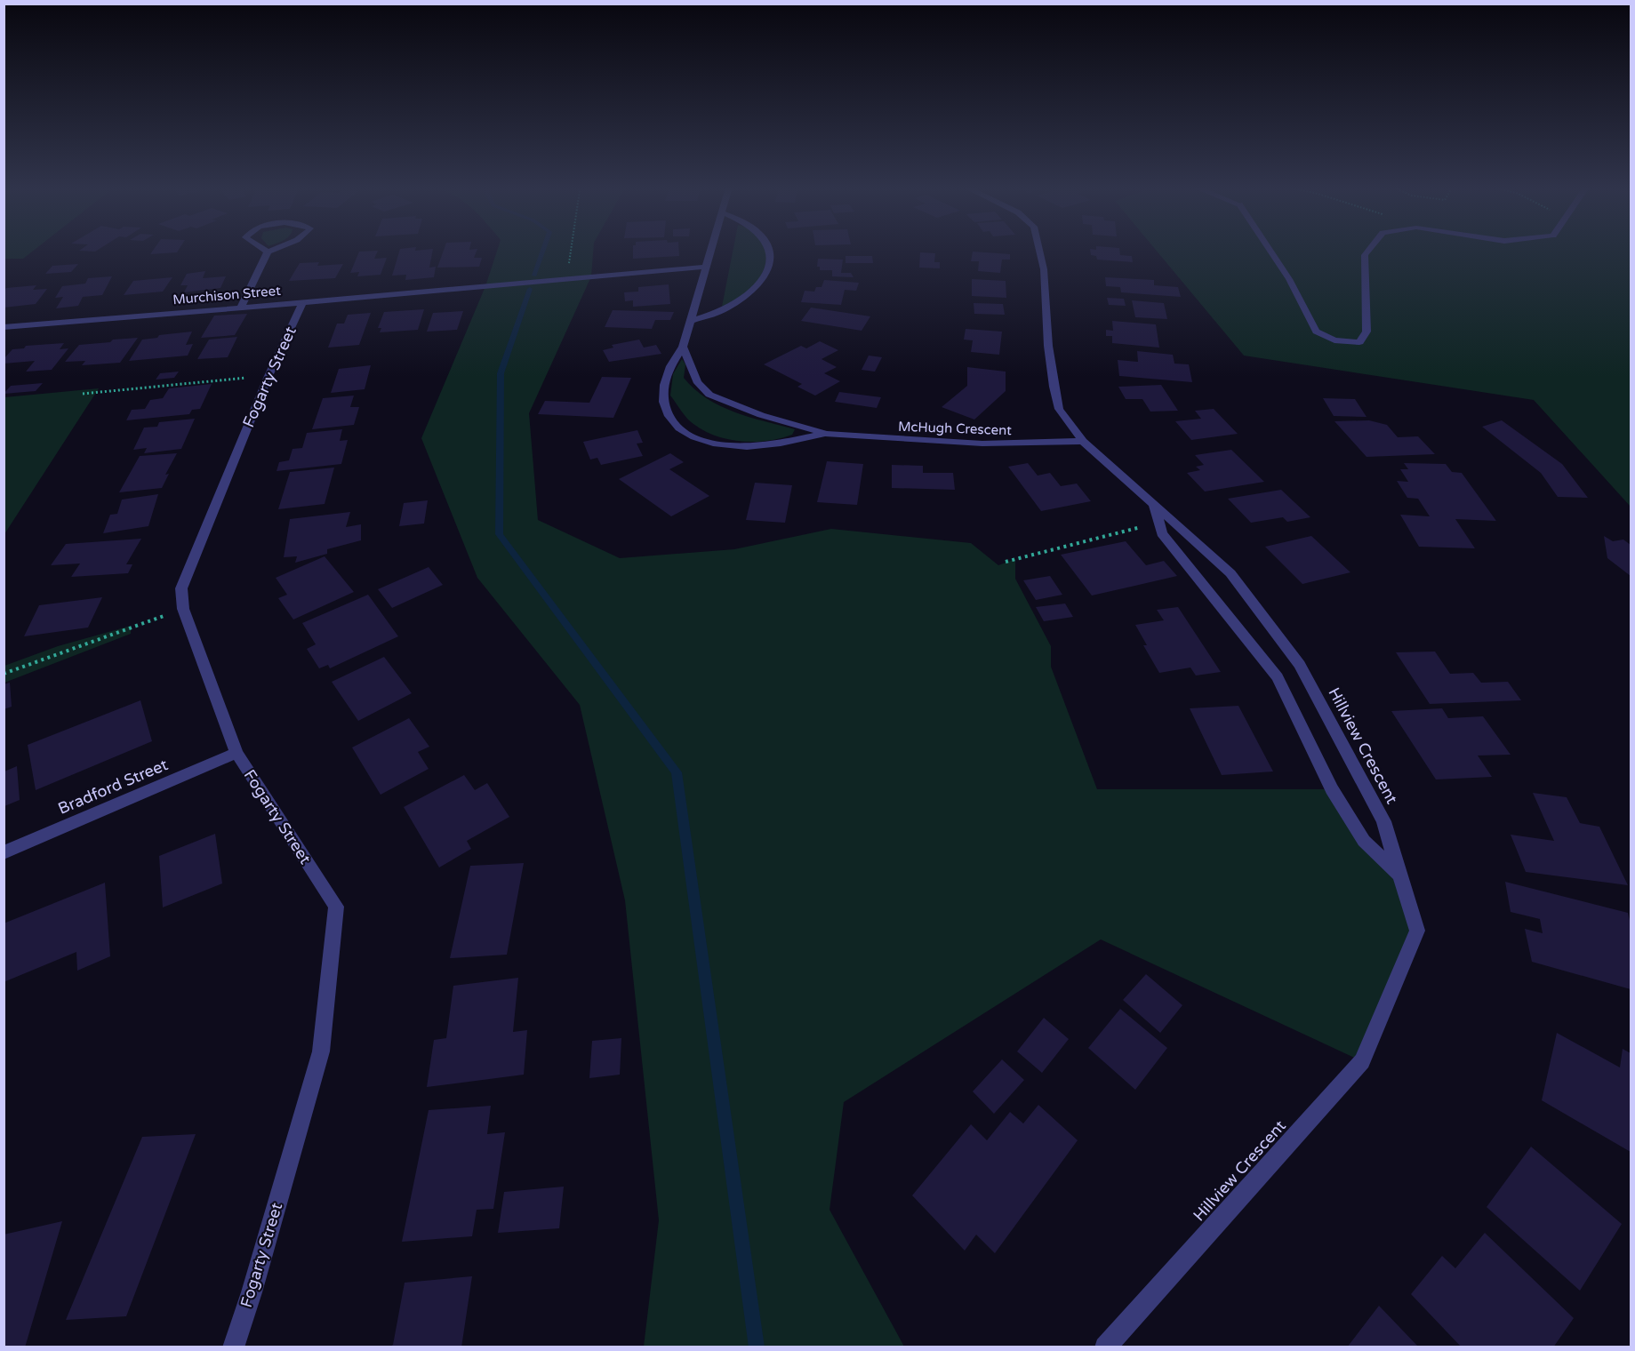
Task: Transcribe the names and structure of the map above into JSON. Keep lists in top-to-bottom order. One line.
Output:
{"streets":{"street":["Murchison Street","Fogarty Street","McHugh Crescent","Hillview Crescent","Bradford Street"]},"crossings":[["Murchison Street","Fogarty Street"],["Murchison Street","McHugh Crescent"],["Fogarty Street","Bradford Street"],["McHugh Crescent","Hillview Crescent"]]}
